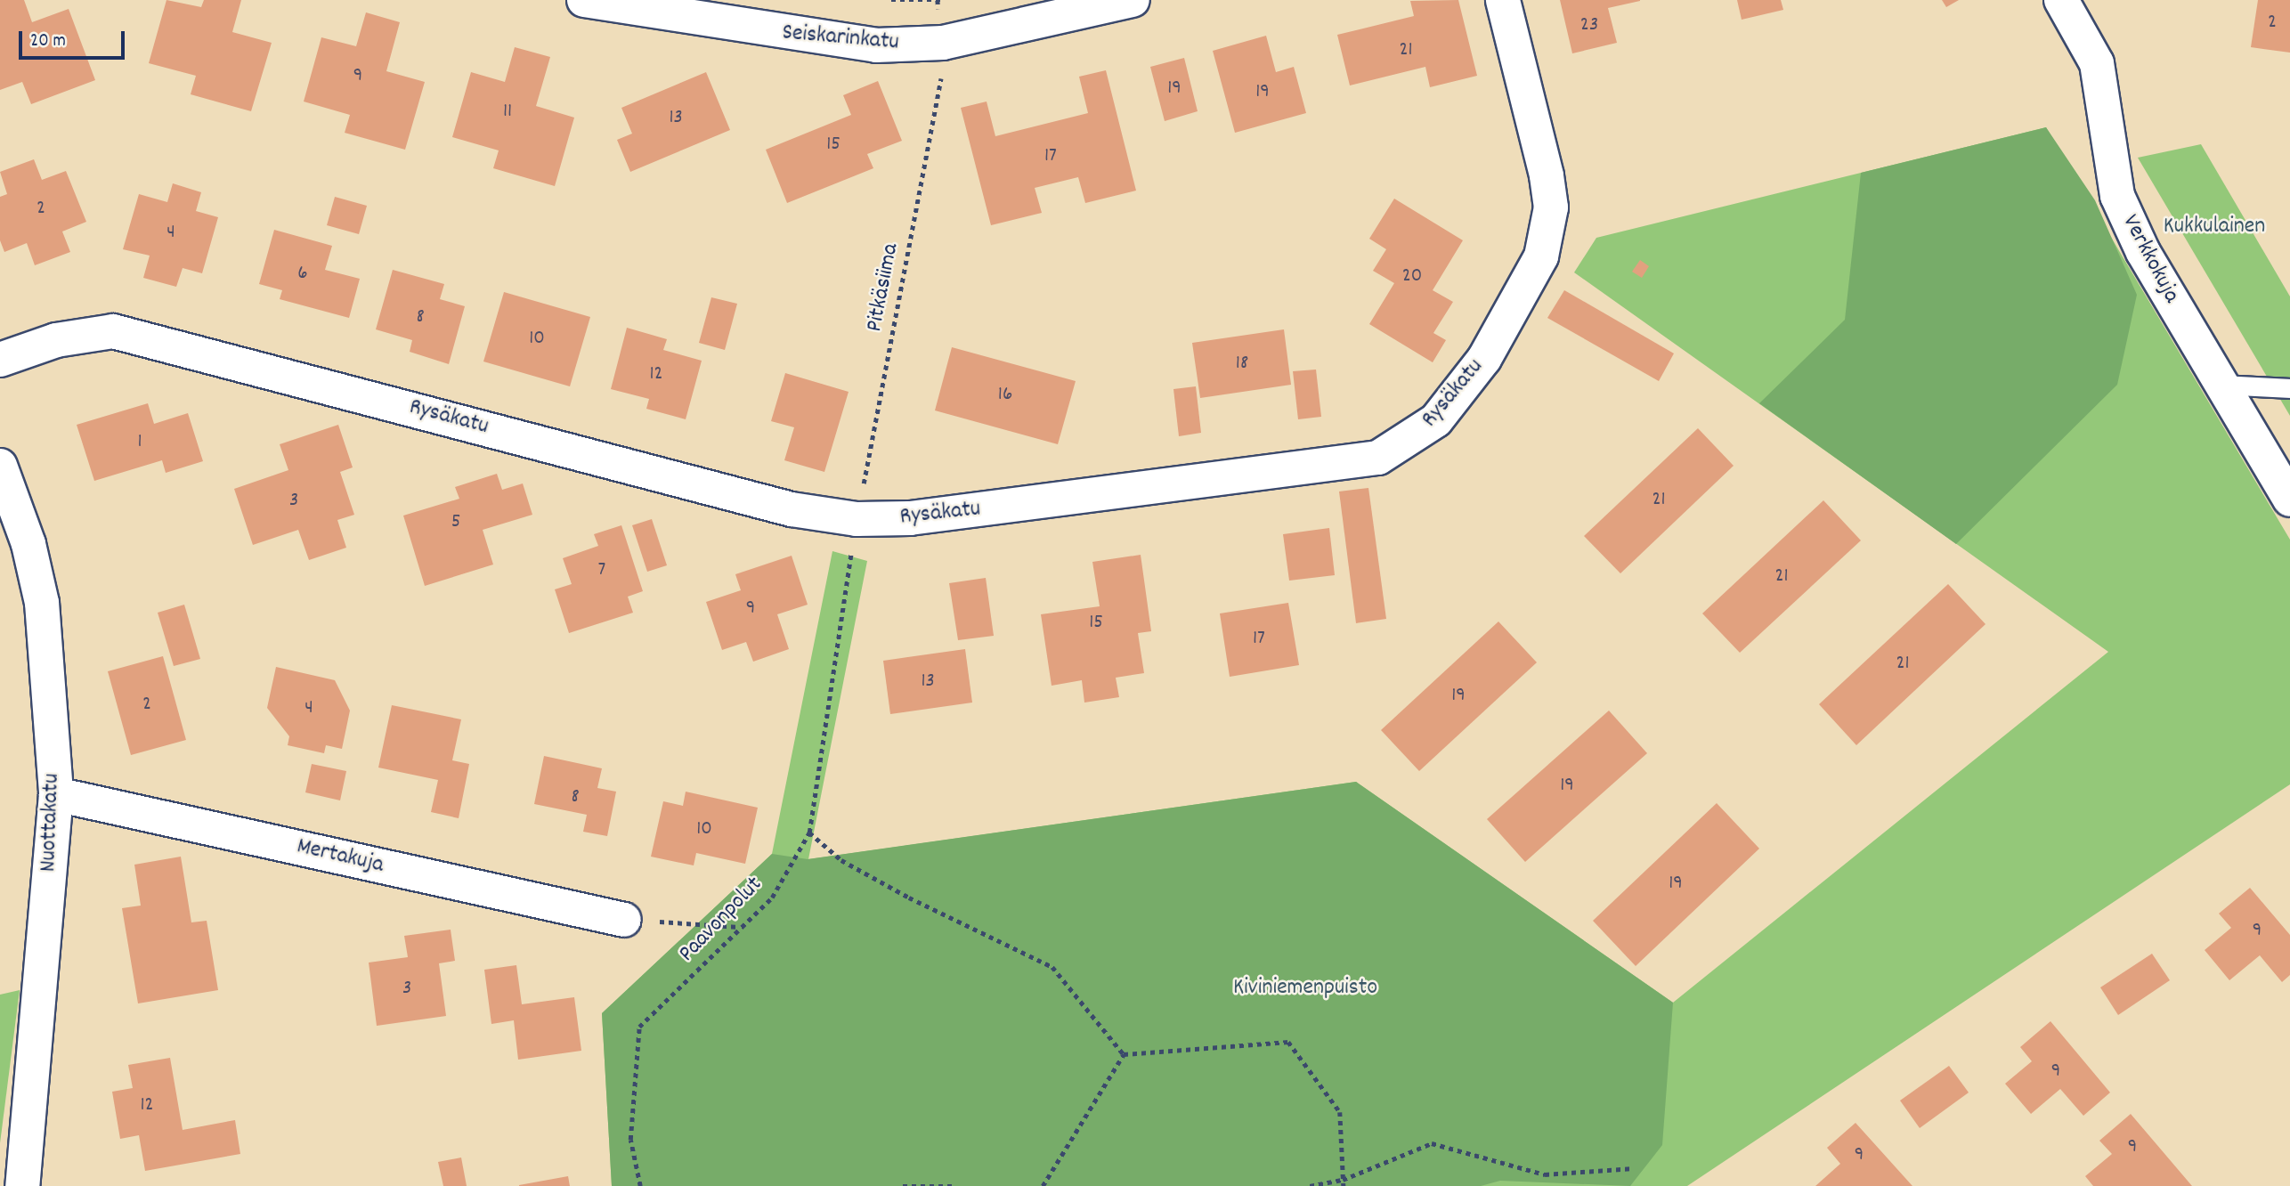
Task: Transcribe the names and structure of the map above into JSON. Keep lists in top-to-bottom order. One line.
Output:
{"streets":{"street":["Seiskarinkatu","Verkkokuja","Rysäkatu","Nuottakatu","Mertakuja"],"path":["Pitkäsiima","Paavonpolut"]},"crossings":[["Pitkäsiima","Rysäkatu"],["Pitkäsiima","Paavonpolut"],["Rysäkatu","Paavonpolut"],["Nuottakatu","Mertakuja"]],"parks":["Kukkulainen","Kiviniemenpuisto"],"house_numbers":["2","23","21","9","19","19","11","13","15","17","2","4","6","20","8","10","18","12","16","1","21","3","5","7","21","9","15","17","21","13","19","2","4","19","8","10","19","9","3","9","12","9","9"],"scale_bar":"20 m"}
